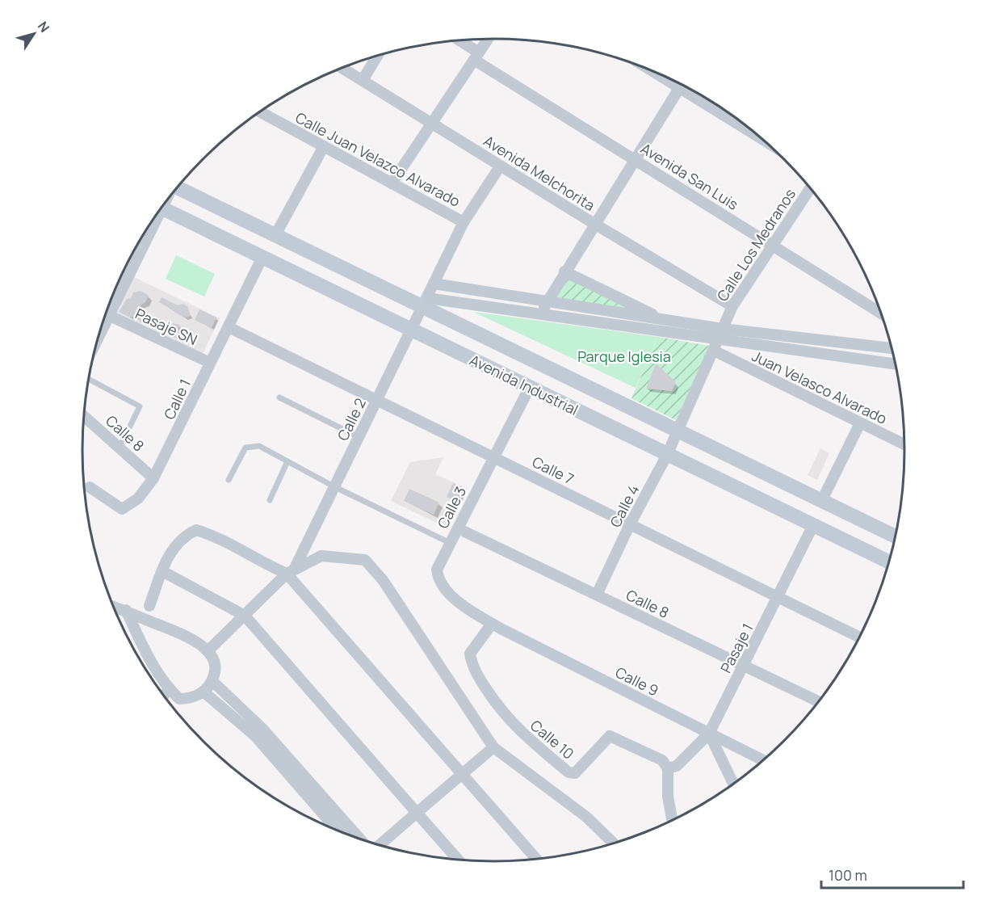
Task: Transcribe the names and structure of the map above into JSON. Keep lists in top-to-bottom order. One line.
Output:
{"streets":{"street":["Calle Juan Velazco Alvarado","Avenida Melchorita","Avenida San Luis","Calle Los Medranos","Pasaje SN","Avenida Industrial","Juan Velasco Alvarado","Calle 1","Calle 2","Calle 8","Calle 7","Calle 4","Calle 3","Pasaje 1","Calle 9","Calle 10"]},"crossings":[["Calle Juan Velazco Alvarado","Calle 2"],["Avenida Melchorita","Calle Los Medranos"],["Avenida Melchorita","Calle 2"],["Avenida San Luis","Calle Los Medranos"],["Calle Los Medranos","Avenida Industrial"],["Calle Los Medranos","Juan Velasco Alvarado"],["Calle Los Medranos","Calle 4"],["Pasaje SN","Calle 1"],["Avenida Industrial","Calle 1"],["Avenida Industrial","Calle 2"],["Avenida Industrial","Calle 4"],["Avenida Industrial","Calle 3"],["Avenida Industrial","Pasaje 1"],["Calle 1","Calle 8"],["Calle 1","Calle 7"],["Calle 2","Calle 7"],["Calle 8","Calle 4"],["Calle 8","Calle 3"],["Calle 8","Pasaje 1"],["Calle 7","Calle 4"],["Calle 7","Calle 3"],["Calle 7","Pasaje 1"],["Calle 3","Calle 9"],["Calle 3","Calle 10"],["Pasaje 1","Calle 9"],["Pasaje 1","Calle 10"],["Calle 9","Calle 10"]],"parks":["Parque Iglesia"],"scale_bar":"100 m","north":"top right"}
